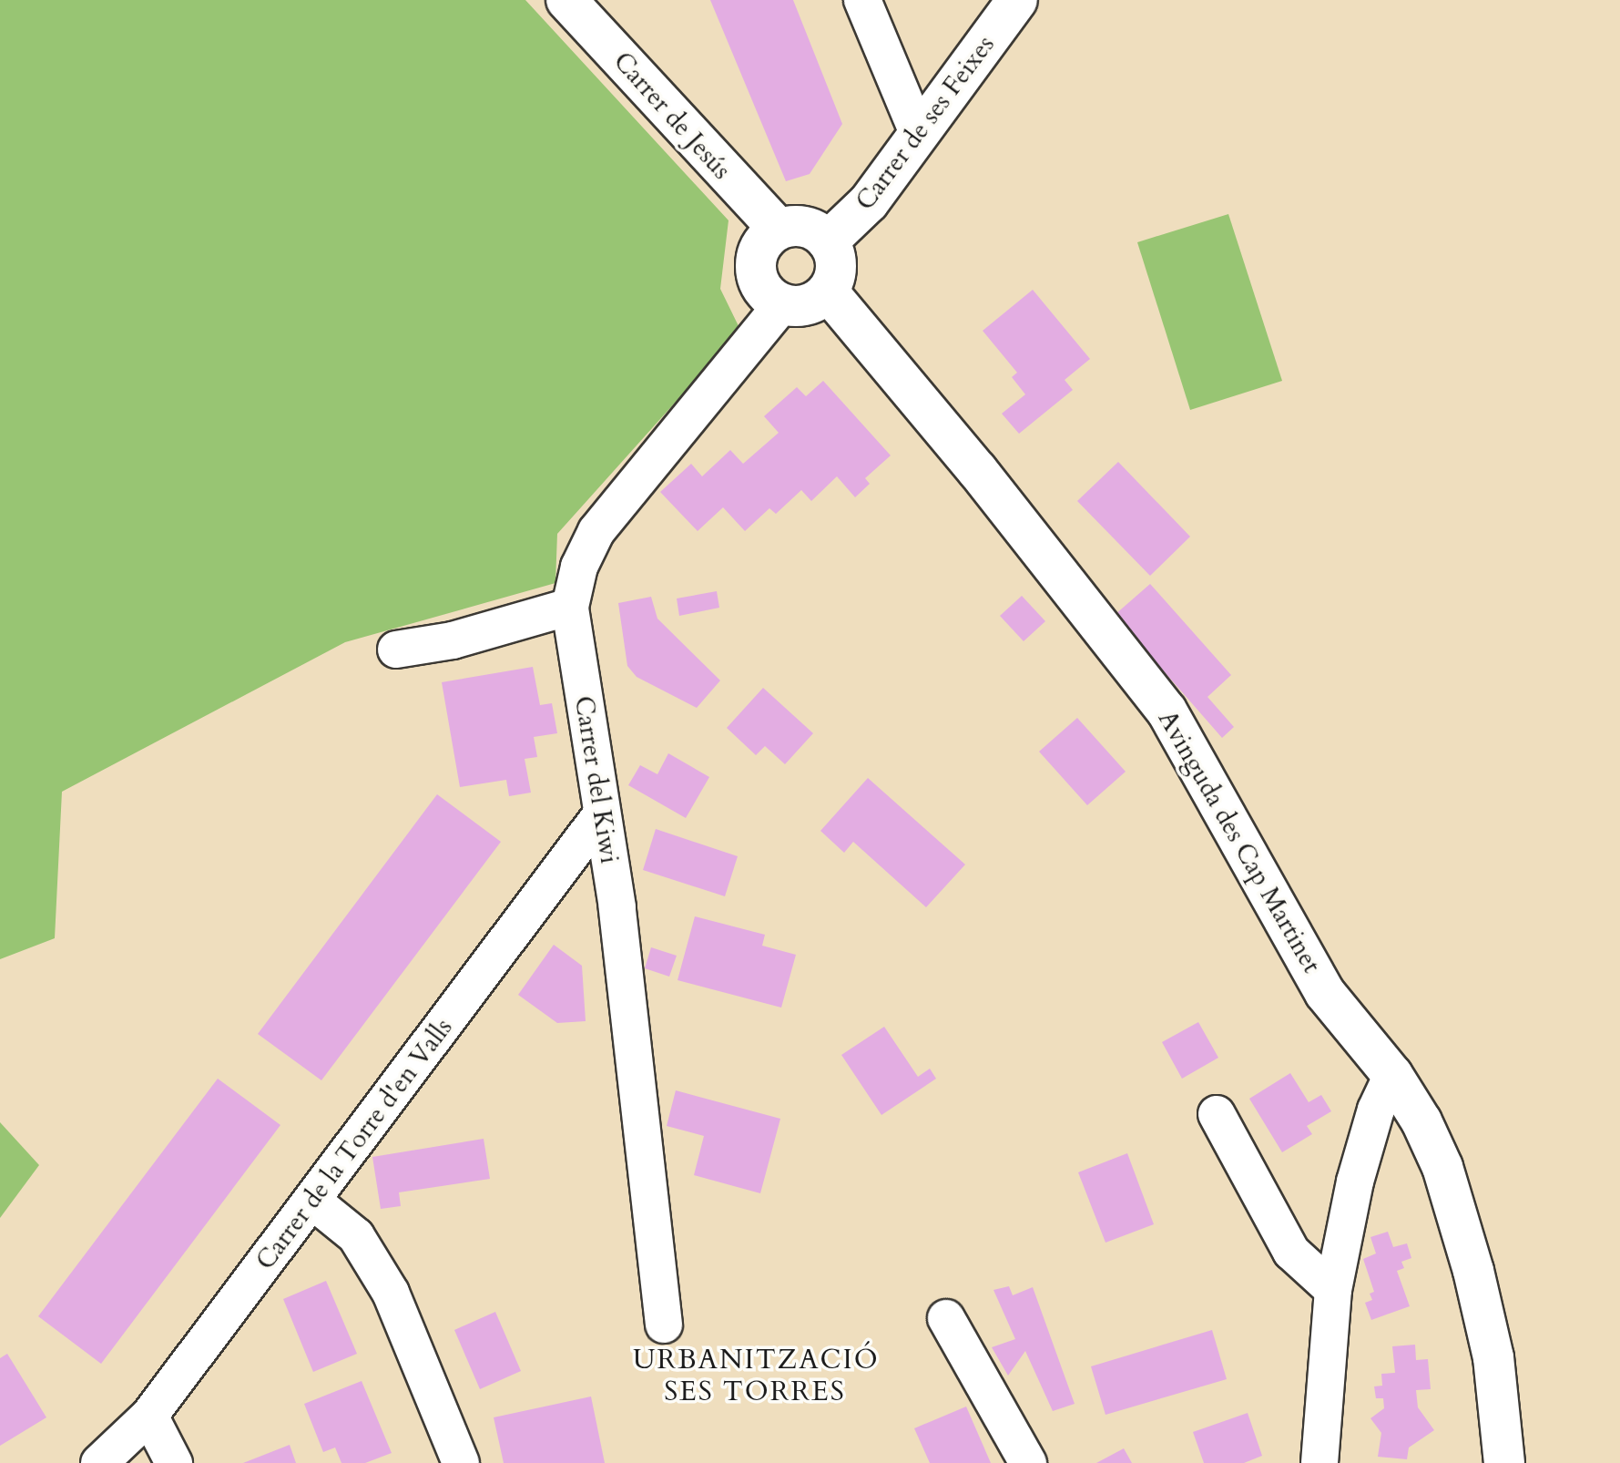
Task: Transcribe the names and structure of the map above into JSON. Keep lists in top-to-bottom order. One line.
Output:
{"streets":{"street":["Carrer de Jesús","Carrer de ses Feixes","Carrer del Kiwi","Avinguda des Cap Martinet","Carrer de la Torre d'en Valls"]},"crossings":[["Carrer de Jesús","Carrer de ses Feixes"],["Carrer de Jesús","Carrer del Kiwi"],["Carrer de Jesús","Avinguda des Cap Martinet"],["Carrer de ses Feixes","Carrer del Kiwi"],["Carrer de ses Feixes","Avinguda des Cap Martinet"],["Carrer del Kiwi","Avinguda des Cap Martinet"],["Carrer del Kiwi","Carrer de la Torre d'en Valls"]],"districts":["URBANITZACIÓ SES TORRES"]}
